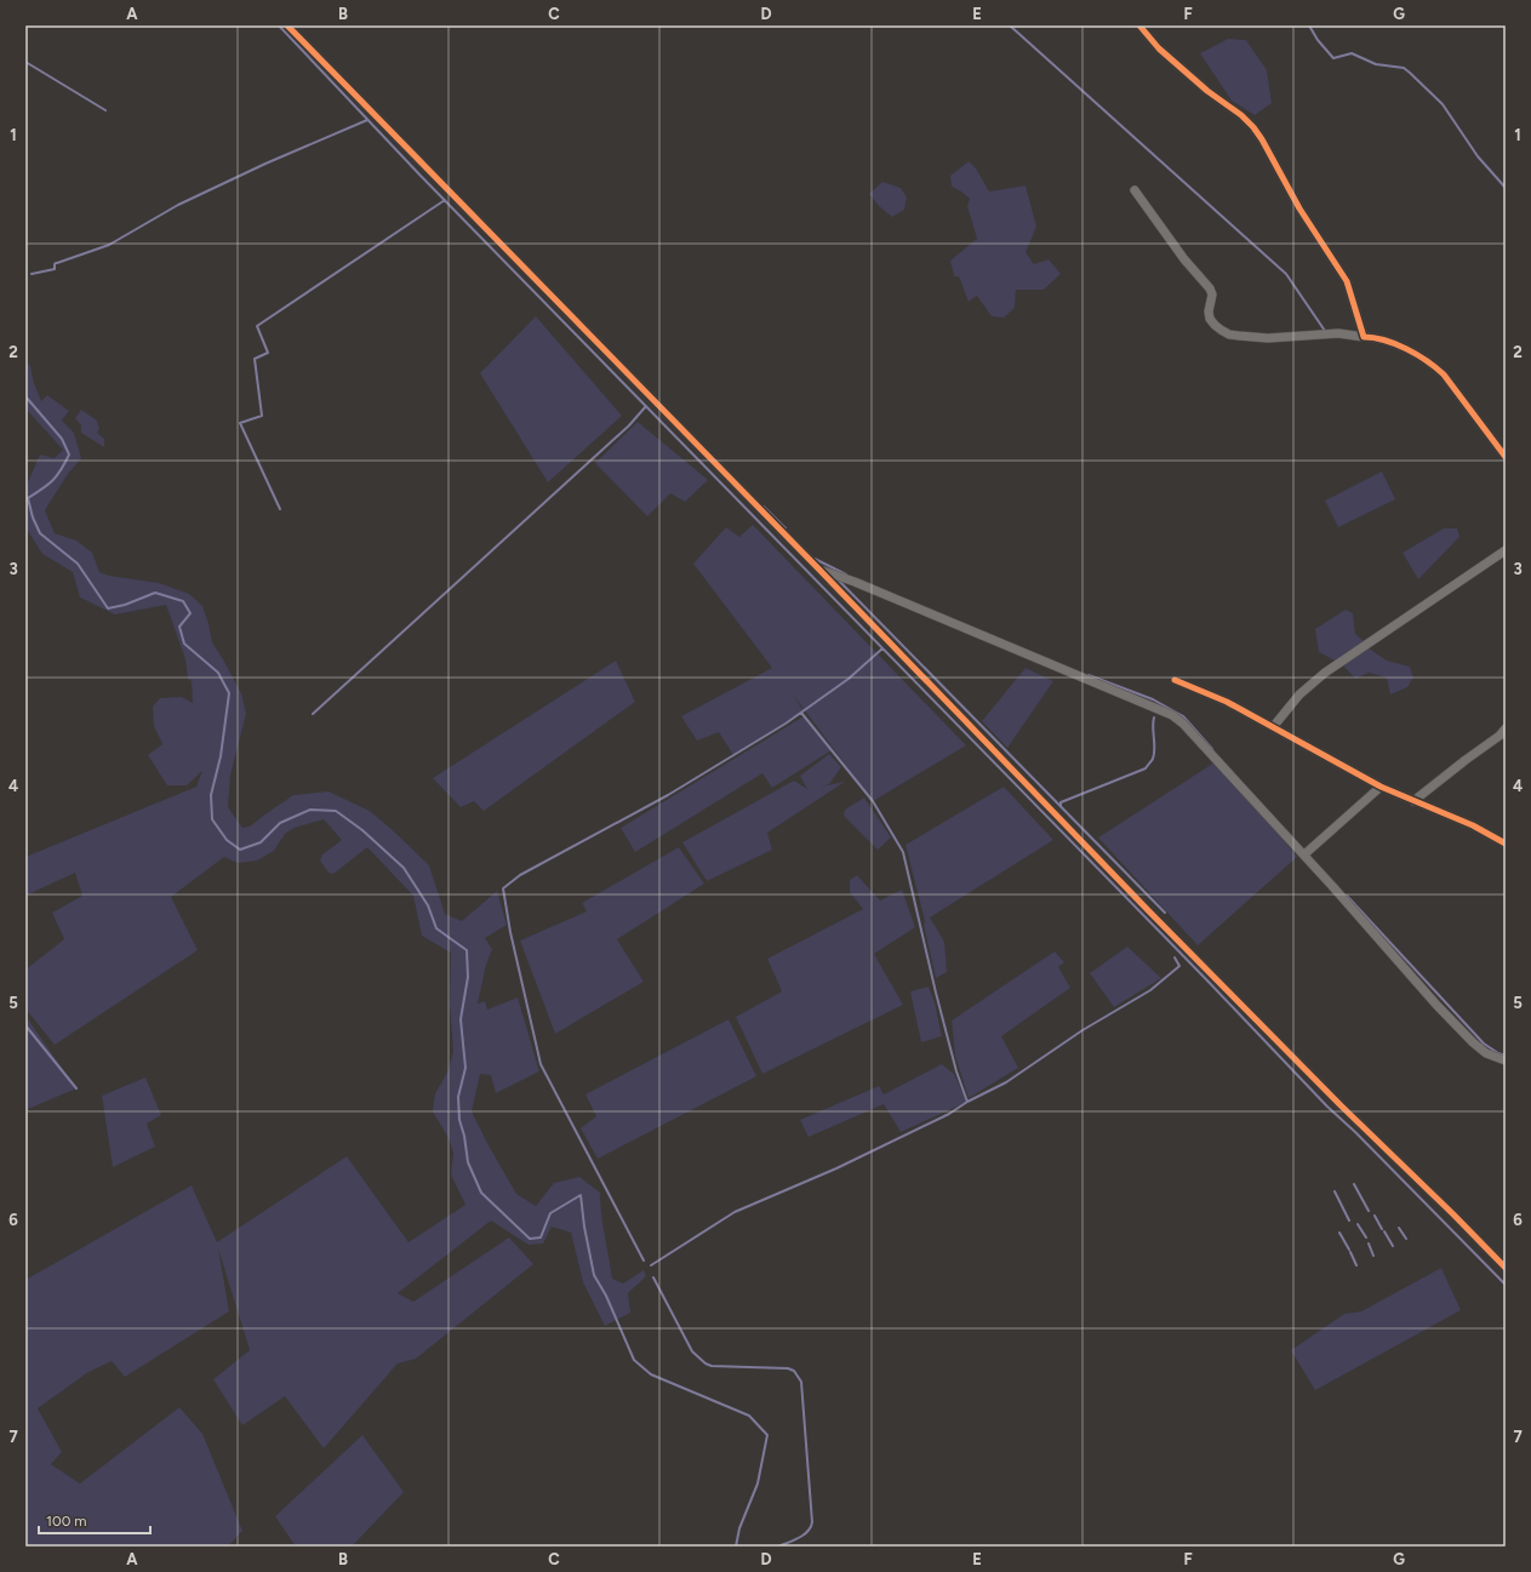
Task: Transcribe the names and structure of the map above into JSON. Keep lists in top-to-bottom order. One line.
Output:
{"scale_bar":"100 m","grid":{"columns":["A","B","C","D","E","F","G"],"rows":["1","2","3","4","5","6","7"]}}
